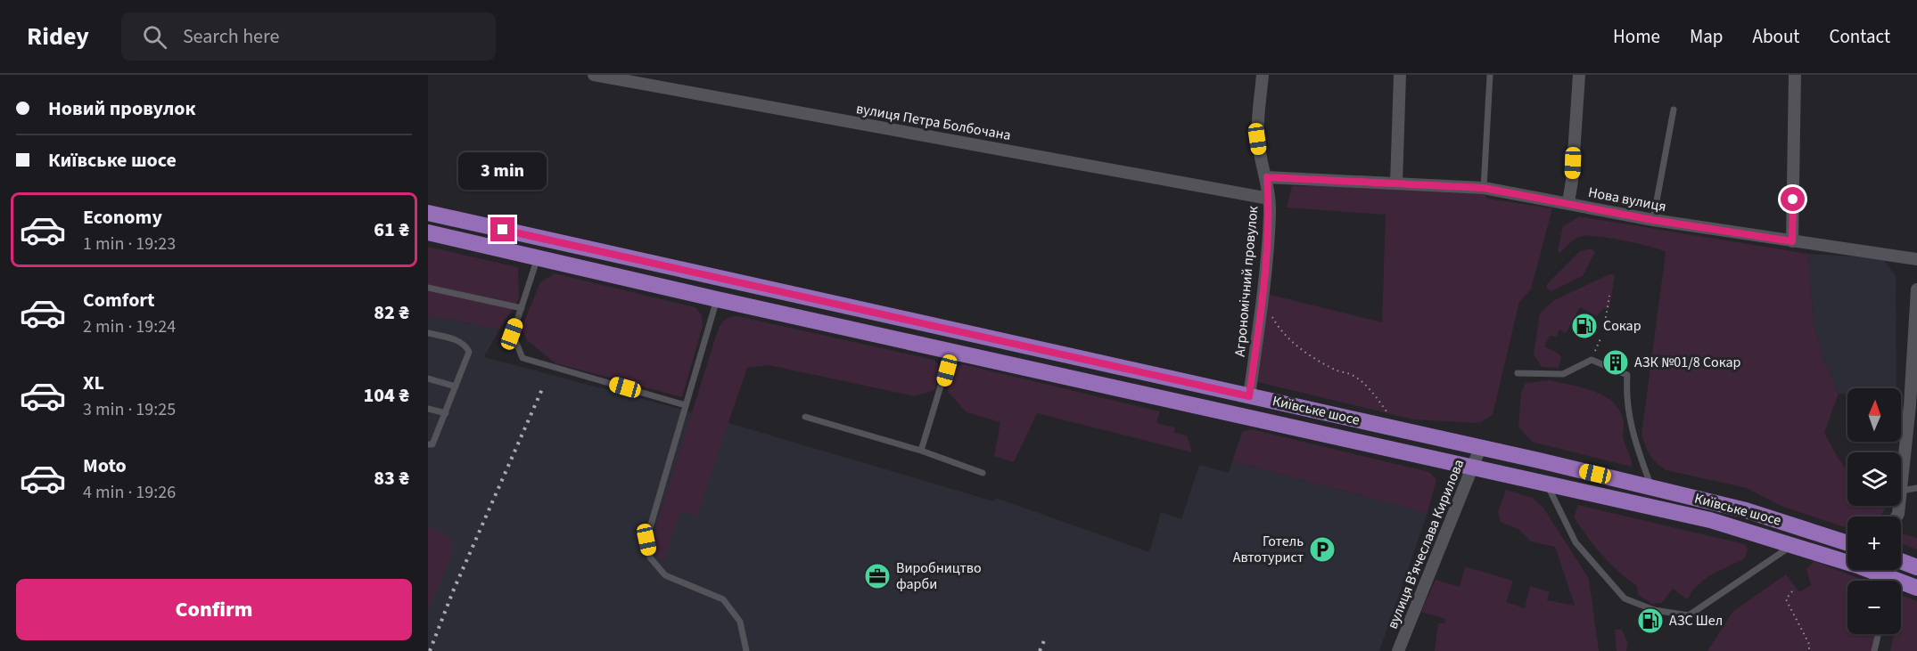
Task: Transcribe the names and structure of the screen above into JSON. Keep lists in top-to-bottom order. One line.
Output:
{"streets":{"main road":["Київське шосе"],"street":["вулиця Петра Болбочана","Нова вулиця","Агрономічний провулок","вулиця Вʼячеслава Кирилова"]},"crossings":[["вулиця Петра Болбочана","Агрономічний провулок"],["Нова вулиця","Агрономічний провулок"],["Агрономічний провулок","Київське шосе"],["Київське шосе","вулиця Вʼячеслава Кирилова"]],"places":{"fuel station":["Сокар","АЗС Шел"],"building":["АЗК №01/8 Сокар"],"parking":["Готель Автотурист"],"office":["Виробництво фарби"]},"north":"top","page":{"header":"Ridey","search":"Search here","nav":["Home","Map","About","Contact"],"banner":["Новий провулок","Київське шосе"],"bubble":"3 min","list":[{"name":"Economy","note":"1 min · 19:23","value":"61 ₴"},{"name":"Comfort","note":"2 min · 19:24","value":"82 ₴"},{"name":"XL","note":"3 min · 19:25","value":"104 ₴"},{"name":"Moto","note":"4 min · 19:26","value":"83 ₴"}],"map_buttons":["+","−"],"buttons":"Confirm"}}
